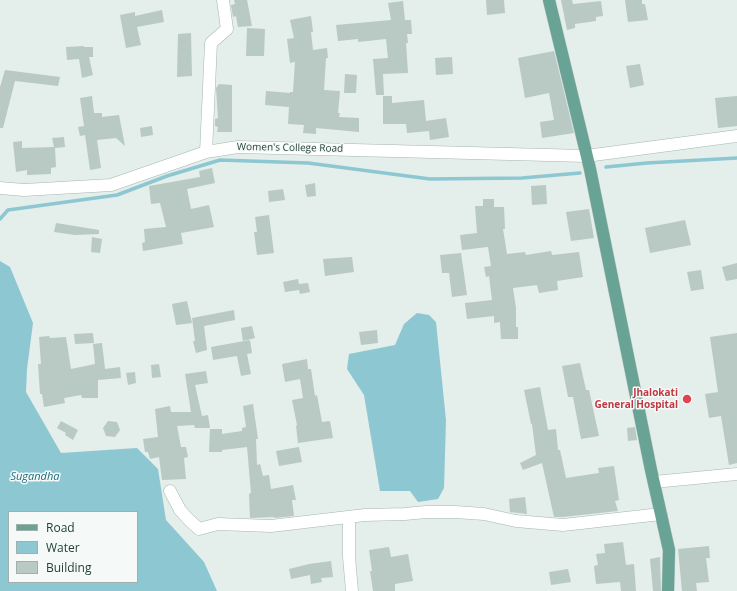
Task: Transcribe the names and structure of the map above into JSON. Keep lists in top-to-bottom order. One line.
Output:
{"streets":{"street":["Women's College Road"]},"water":["Sugandha"],"places":["Jhalokati General Hospital"],"legend":["Road","Water","Building"]}
